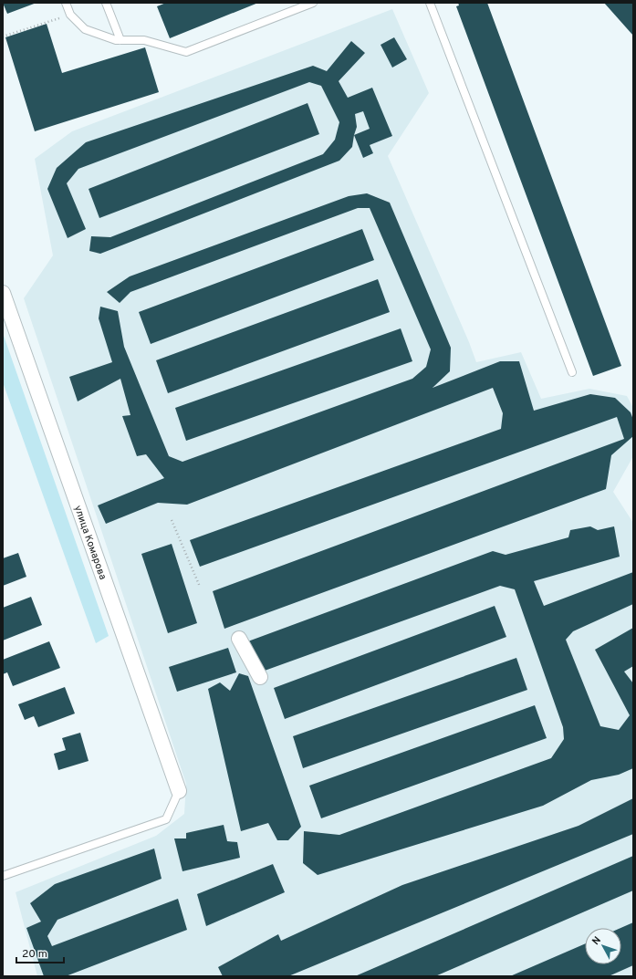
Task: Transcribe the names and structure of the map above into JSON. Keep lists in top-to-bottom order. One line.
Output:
{"streets":{"street":["улица Комарова"]},"scale_bar":"20 m","north":"top left"}
